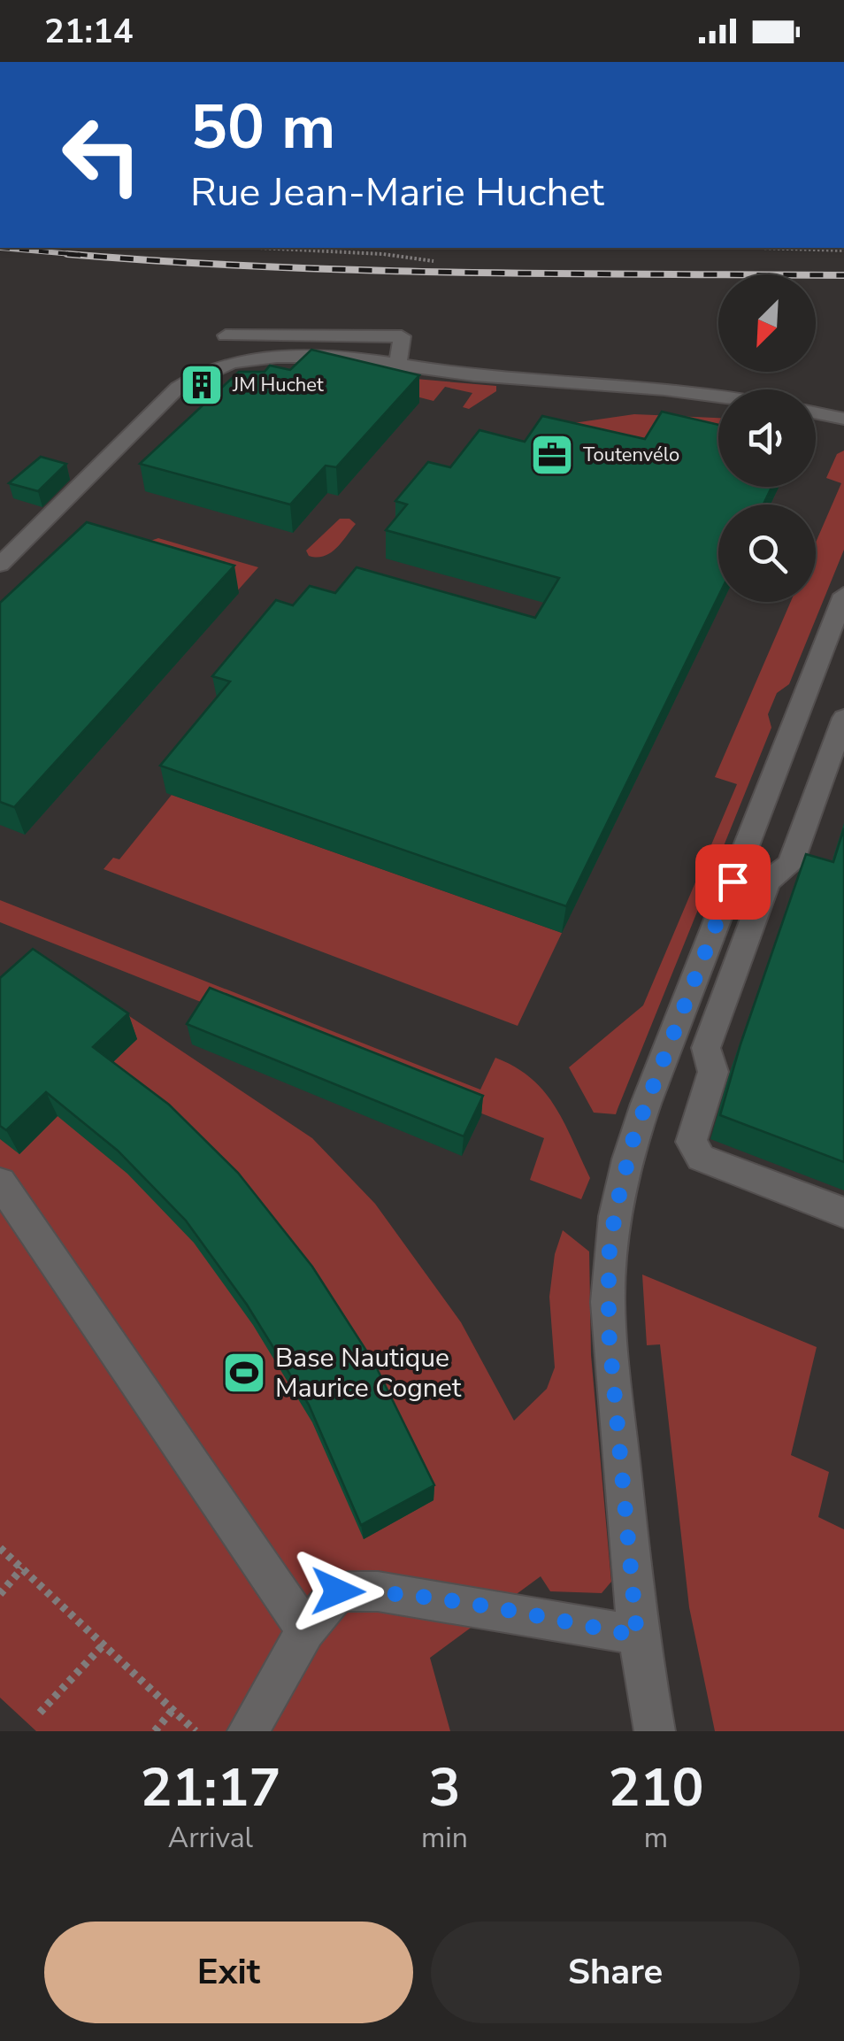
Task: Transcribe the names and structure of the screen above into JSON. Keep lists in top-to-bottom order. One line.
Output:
{"places":{"building":["JM Huchet"],"office":["Toutenvélo"],"sports":["Base Nautique Maurice Cognet"]},"north":"bottom left","page":{"status":"21:14","turn":["50 m","Rue Jean-Marie Huchet"],"eta":["21:17","Arrival","3","min","210","m"],"buttons":["Exit","Share"]}}
